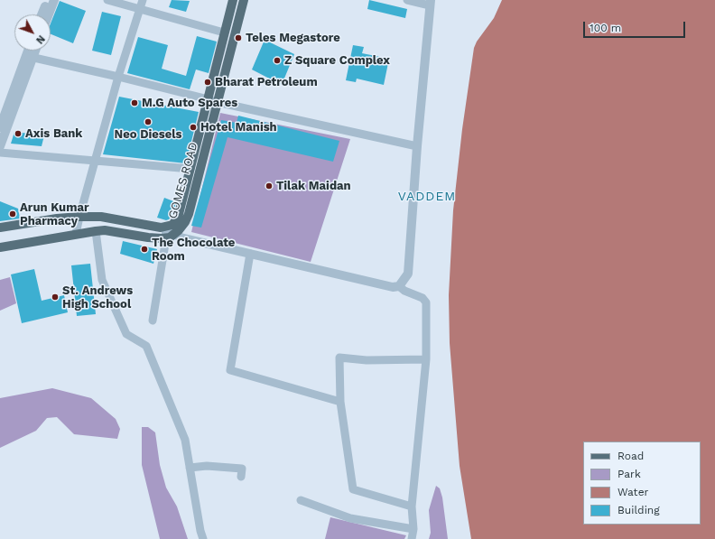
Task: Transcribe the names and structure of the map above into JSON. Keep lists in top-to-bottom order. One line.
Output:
{"streets":{"main road":["GOMES ROAD"]},"districts":["VADDEM"],"places":["Teles Megastore","Z Square Complex","Bharat Petroleum","M.G Auto Spares","Neo Diesels","Hotel Manish","Axis Bank","Tilak Maidan","Arun Kumar Pharmacy","The Chocolate Room","St. Andrews High School"],"legend":["Road","Park","Water","Building"],"scale_bar":"100 m","north":"bottom right"}
